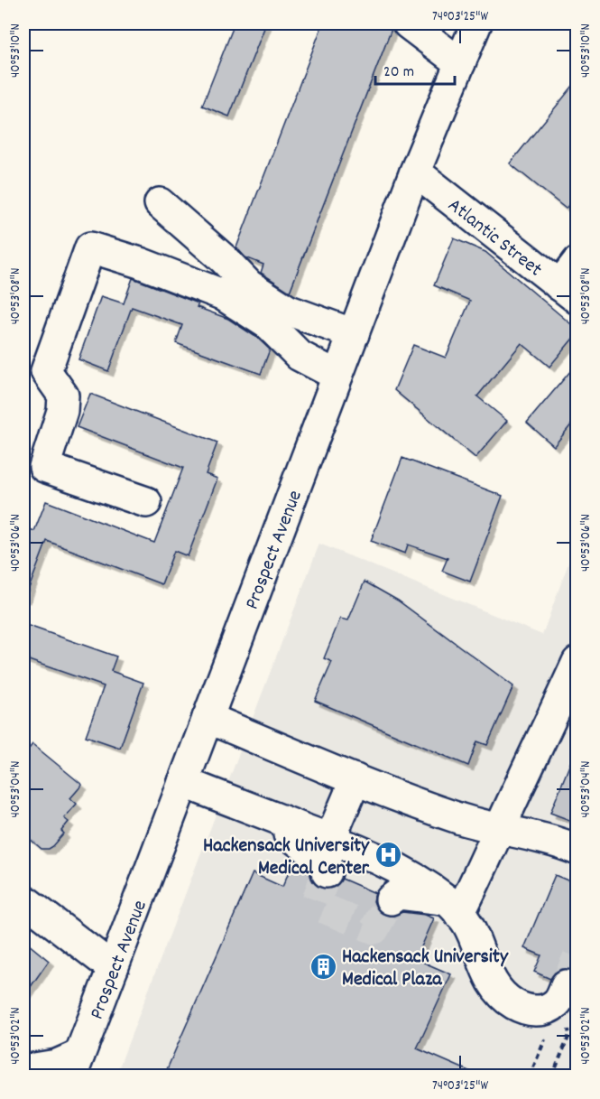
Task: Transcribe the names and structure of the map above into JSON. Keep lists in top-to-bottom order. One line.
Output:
{"streets":{"street":["Atlantic Street","Prospect Avenue"]},"crossings":[["Atlantic Street","Prospect Avenue"]],"places":{"hospital":["Hackensack University Medical Center"],"building":["Hackensack University Medical Plaza"]},"scale_bar":"20 m","coordinates":["74°03'25\"W","40°53'10\"N","40°53'08\"N","40°53'06\"N","40°53'04\"N","40°53'02\"N"]}
